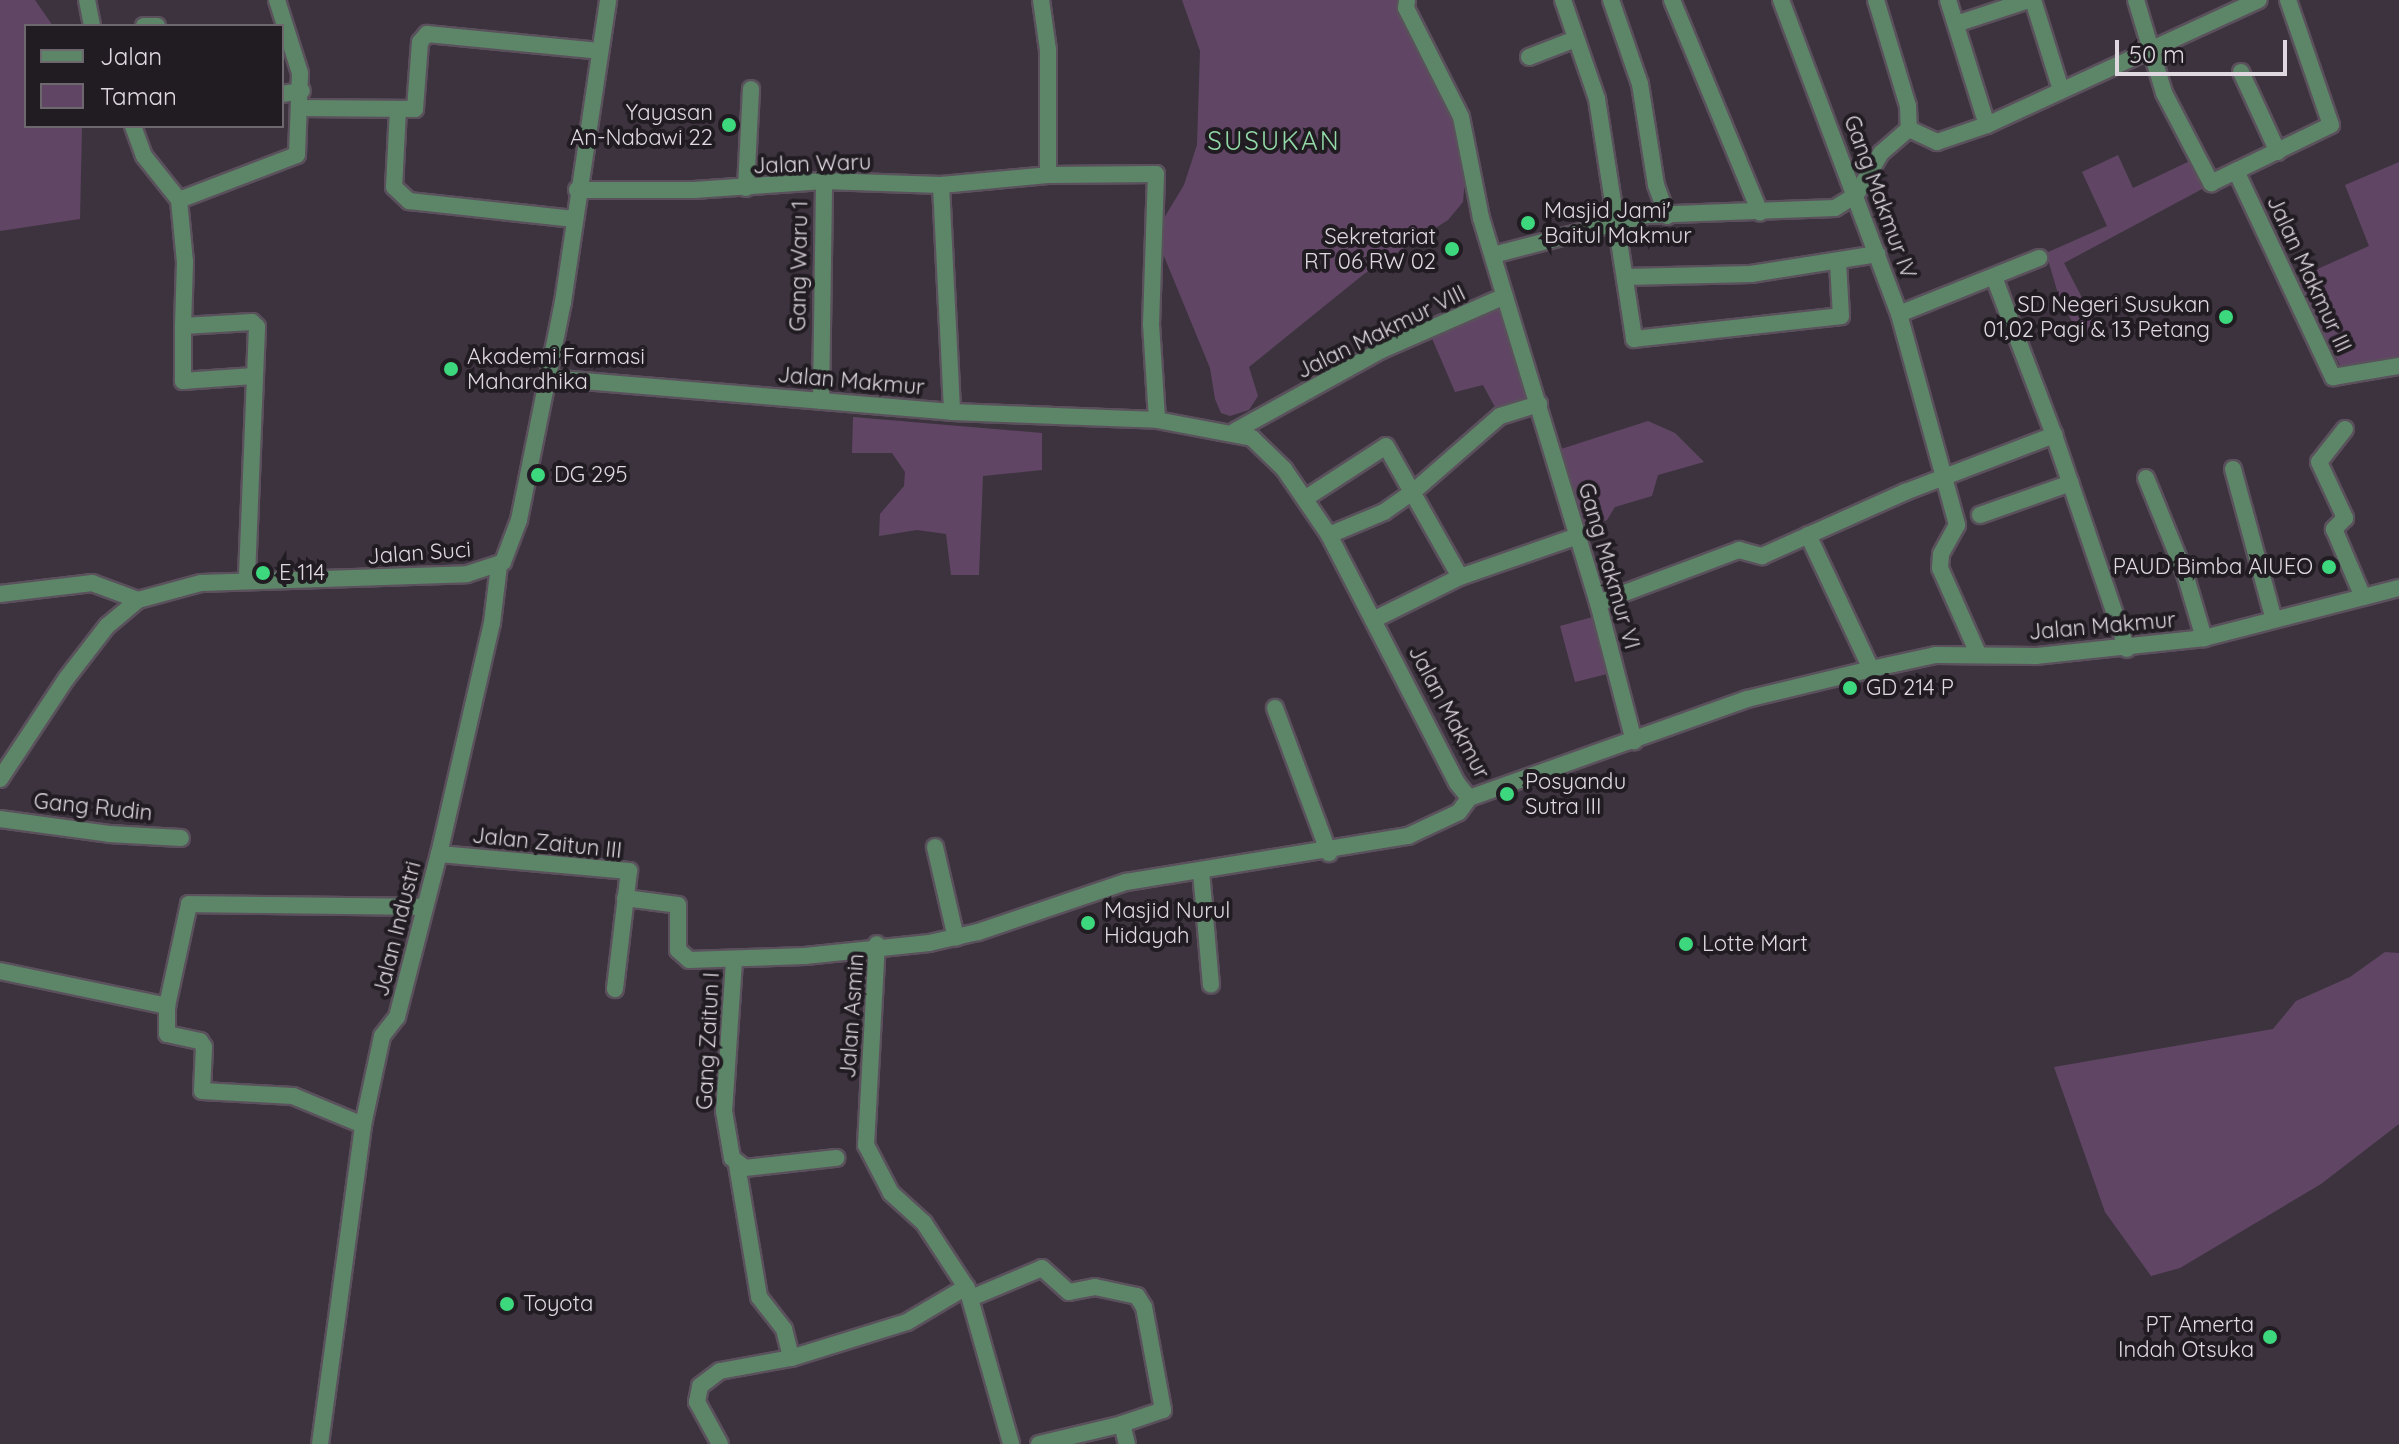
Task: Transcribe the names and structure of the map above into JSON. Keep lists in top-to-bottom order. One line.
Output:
{"streets":{"street":["Jalan Waru","Gang Makmur IV","Gang Waru 1","Jalan Makmur III","Jalan Makmur VIII","Jalan Makmur","Jalan Suci","Gang Makmur VI","Gang Rudin","Jalan Zaitun III","Jalan Industri","Jalan Asmin","Gang Zaitun I"]},"crossings":[["Jalan Waru","Gang Waru 1"],["Jalan Waru","Jalan Makmur"],["Jalan Waru","Jalan Suci"],["Gang Waru 1","Jalan Makmur"],["Jalan Makmur VIII","Jalan Makmur"],["Jalan Makmur VIII","Gang Makmur VI"],["Jalan Makmur","Jalan Suci"],["Jalan Makmur","Gang Makmur VI"],["Jalan Makmur","Jalan Asmin"],["Jalan Suci","Jalan Industri"],["Jalan Zaitun III","Jalan Industri"],["Jalan Zaitun III","Gang Zaitun I"],["Jalan Asmin","Gang Zaitun I"]],"districts":["SUSUKAN"],"places":["Yayasan An-Nabawi 22","Masjid Jami' Baitul Makmur","Sekretariat RT 06 RW 02","SD Negeri Susukan 01,02 Pagi & 13 Petang","Akademi Farmasi Mahardhika","DG 295","PAUD Bimba AIUEO","E 114","GD 214 P","Posyandu Sutra III","Masjid Nurul Hidayah","Lotte Mart","Toyota","PT Amerta Indah Otsuka"],"legend":["Jalan","Taman"],"scale_bar":"50 m"}
